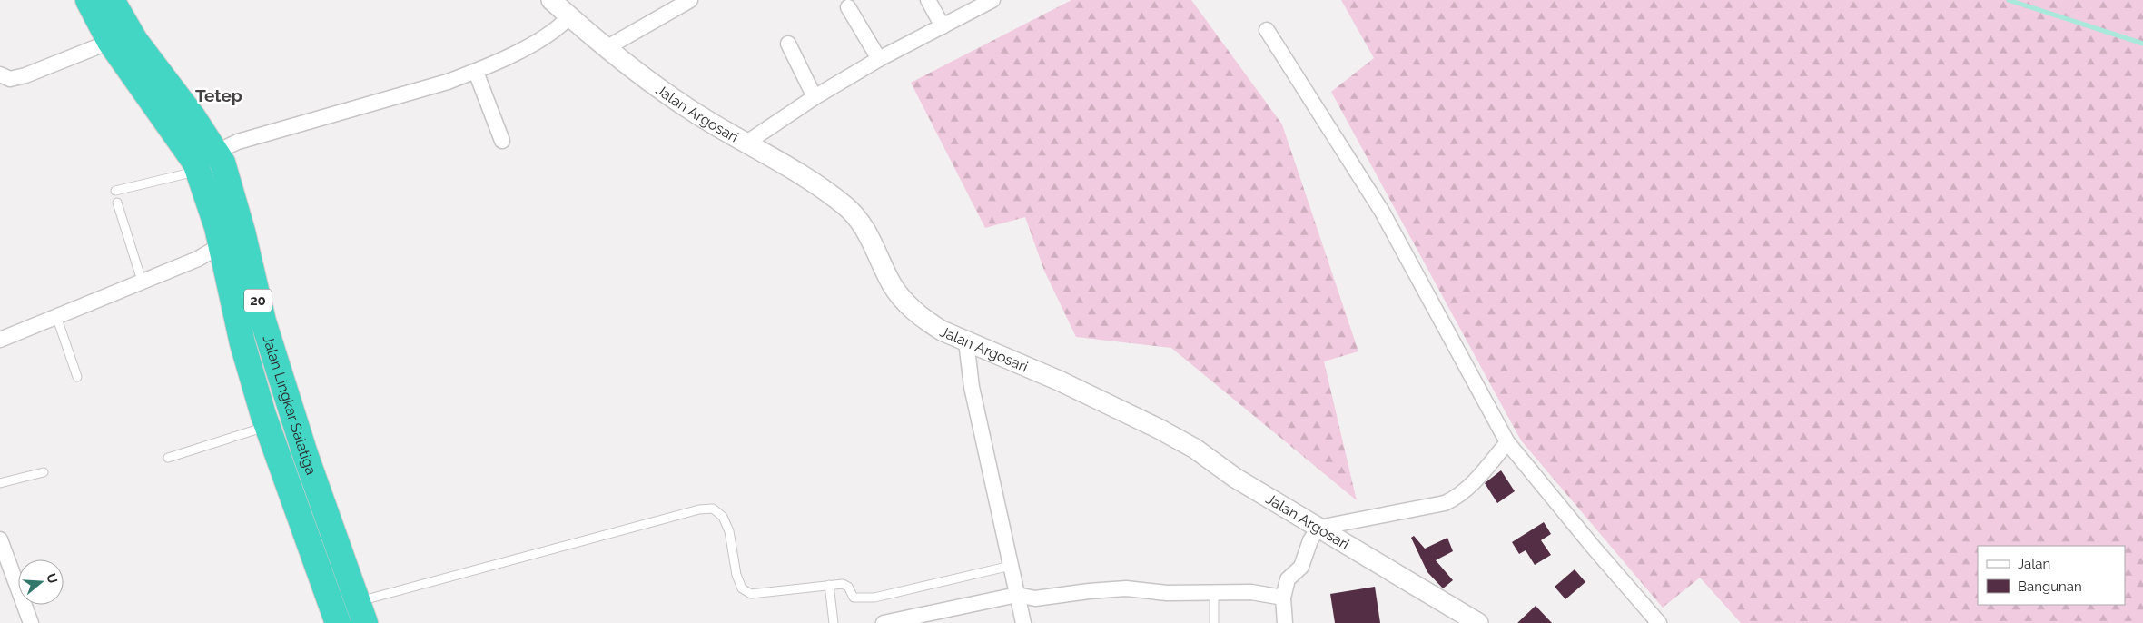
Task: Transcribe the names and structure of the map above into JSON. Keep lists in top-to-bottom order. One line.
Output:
{"streets":{"highway":["20","Jalan Lingkar Salatiga"],"street":["Jalan Argosari"]},"districts":["Tetep"],"legend":["Jalan","Bangunan"],"north":"right"}
